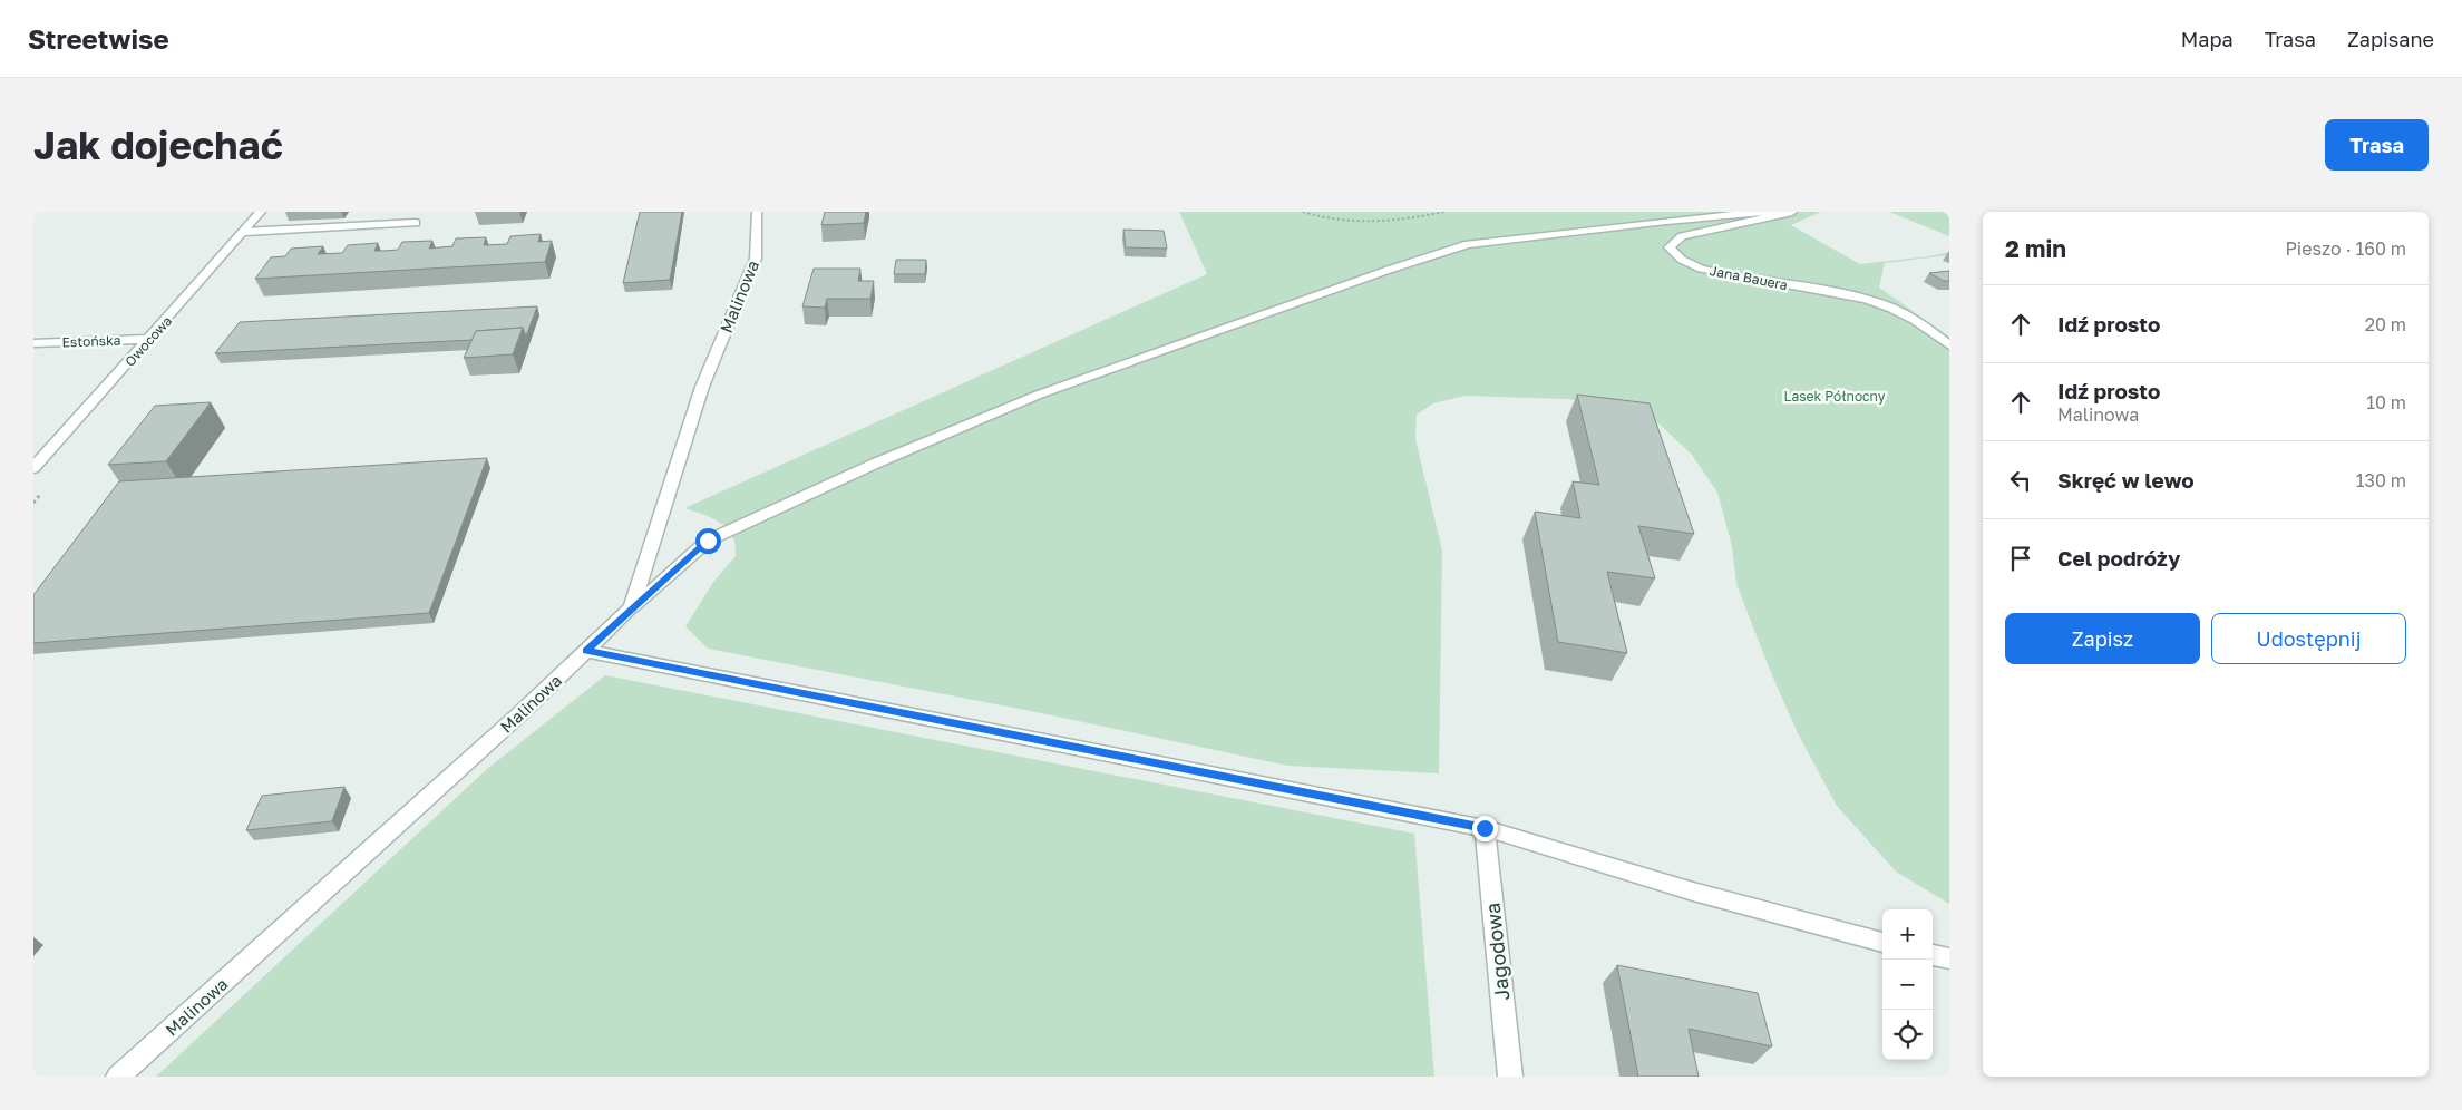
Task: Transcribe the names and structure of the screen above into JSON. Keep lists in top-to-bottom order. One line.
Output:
{"streets":{"street":["Jana Bauera","Malinowa","Estońska","Owocowa","Jagodowa"]},"crossings":[["Estońska","Owocowa"]],"parks":["Lasek Północny"],"page":{"header":"Streetwise","nav":["Mapa","Trasa","Zapisane"],"buttons":["Trasa",["Zapisz","Udostępnij"]],"title":"Jak dojechać","heading":["2 min","Pieszo · 160 m"],"list":[["Idź prosto","20 m"],["Idź prosto","Malinowa","10 m"],["Skręć w lewo","130 m"],"Cel podróży"],"map_buttons":["+","−"]}}
